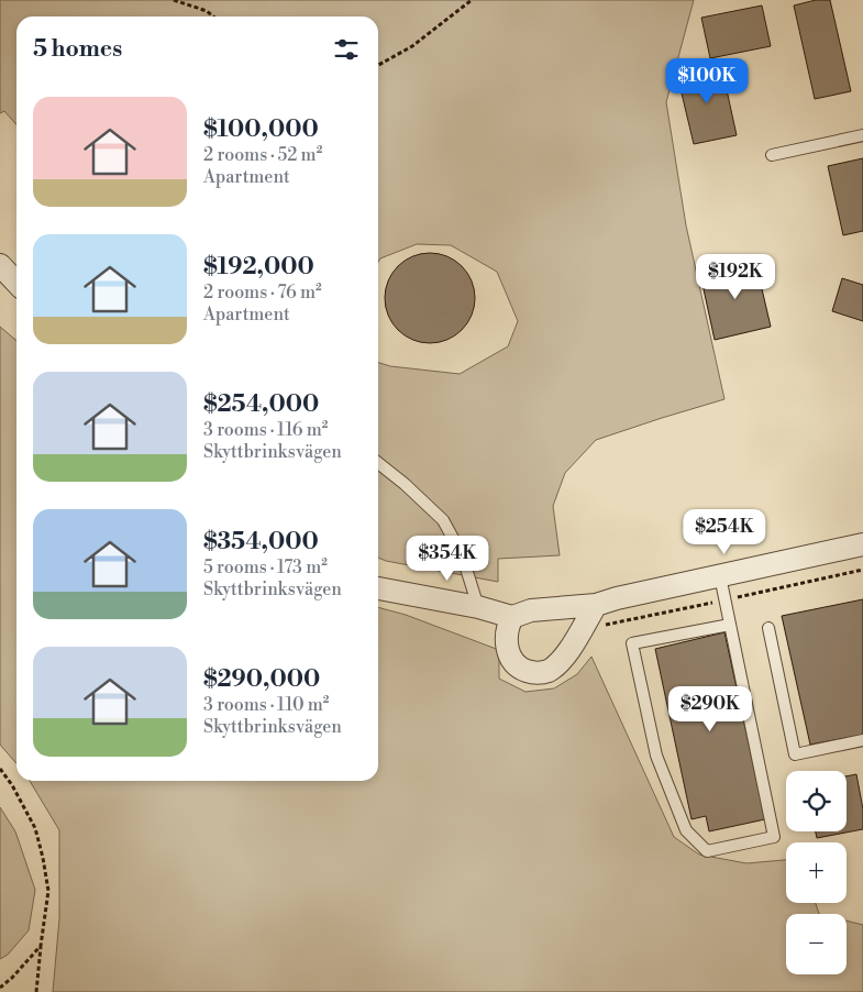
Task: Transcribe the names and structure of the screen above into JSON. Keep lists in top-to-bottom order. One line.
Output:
{"page":{"heading":"5 homes","price":["$100K","$192K","$254K","$354K","$290K"],"list":[{"name":"$100,000","note":"2 rooms · 52 m² · Apartment"},{"name":"$192,000","note":"2 rooms · 76 m² · Apartment"},{"name":"$254,000","note":"3 rooms · 116 m² · Skyttbrinksvägen"},{"name":"$354,000","note":"5 rooms · 173 m² · Skyttbrinksvägen"},{"name":"$290,000","note":"3 rooms · 110 m² · Skyttbrinksvägen"}],"map_buttons":["+","−"]}}
